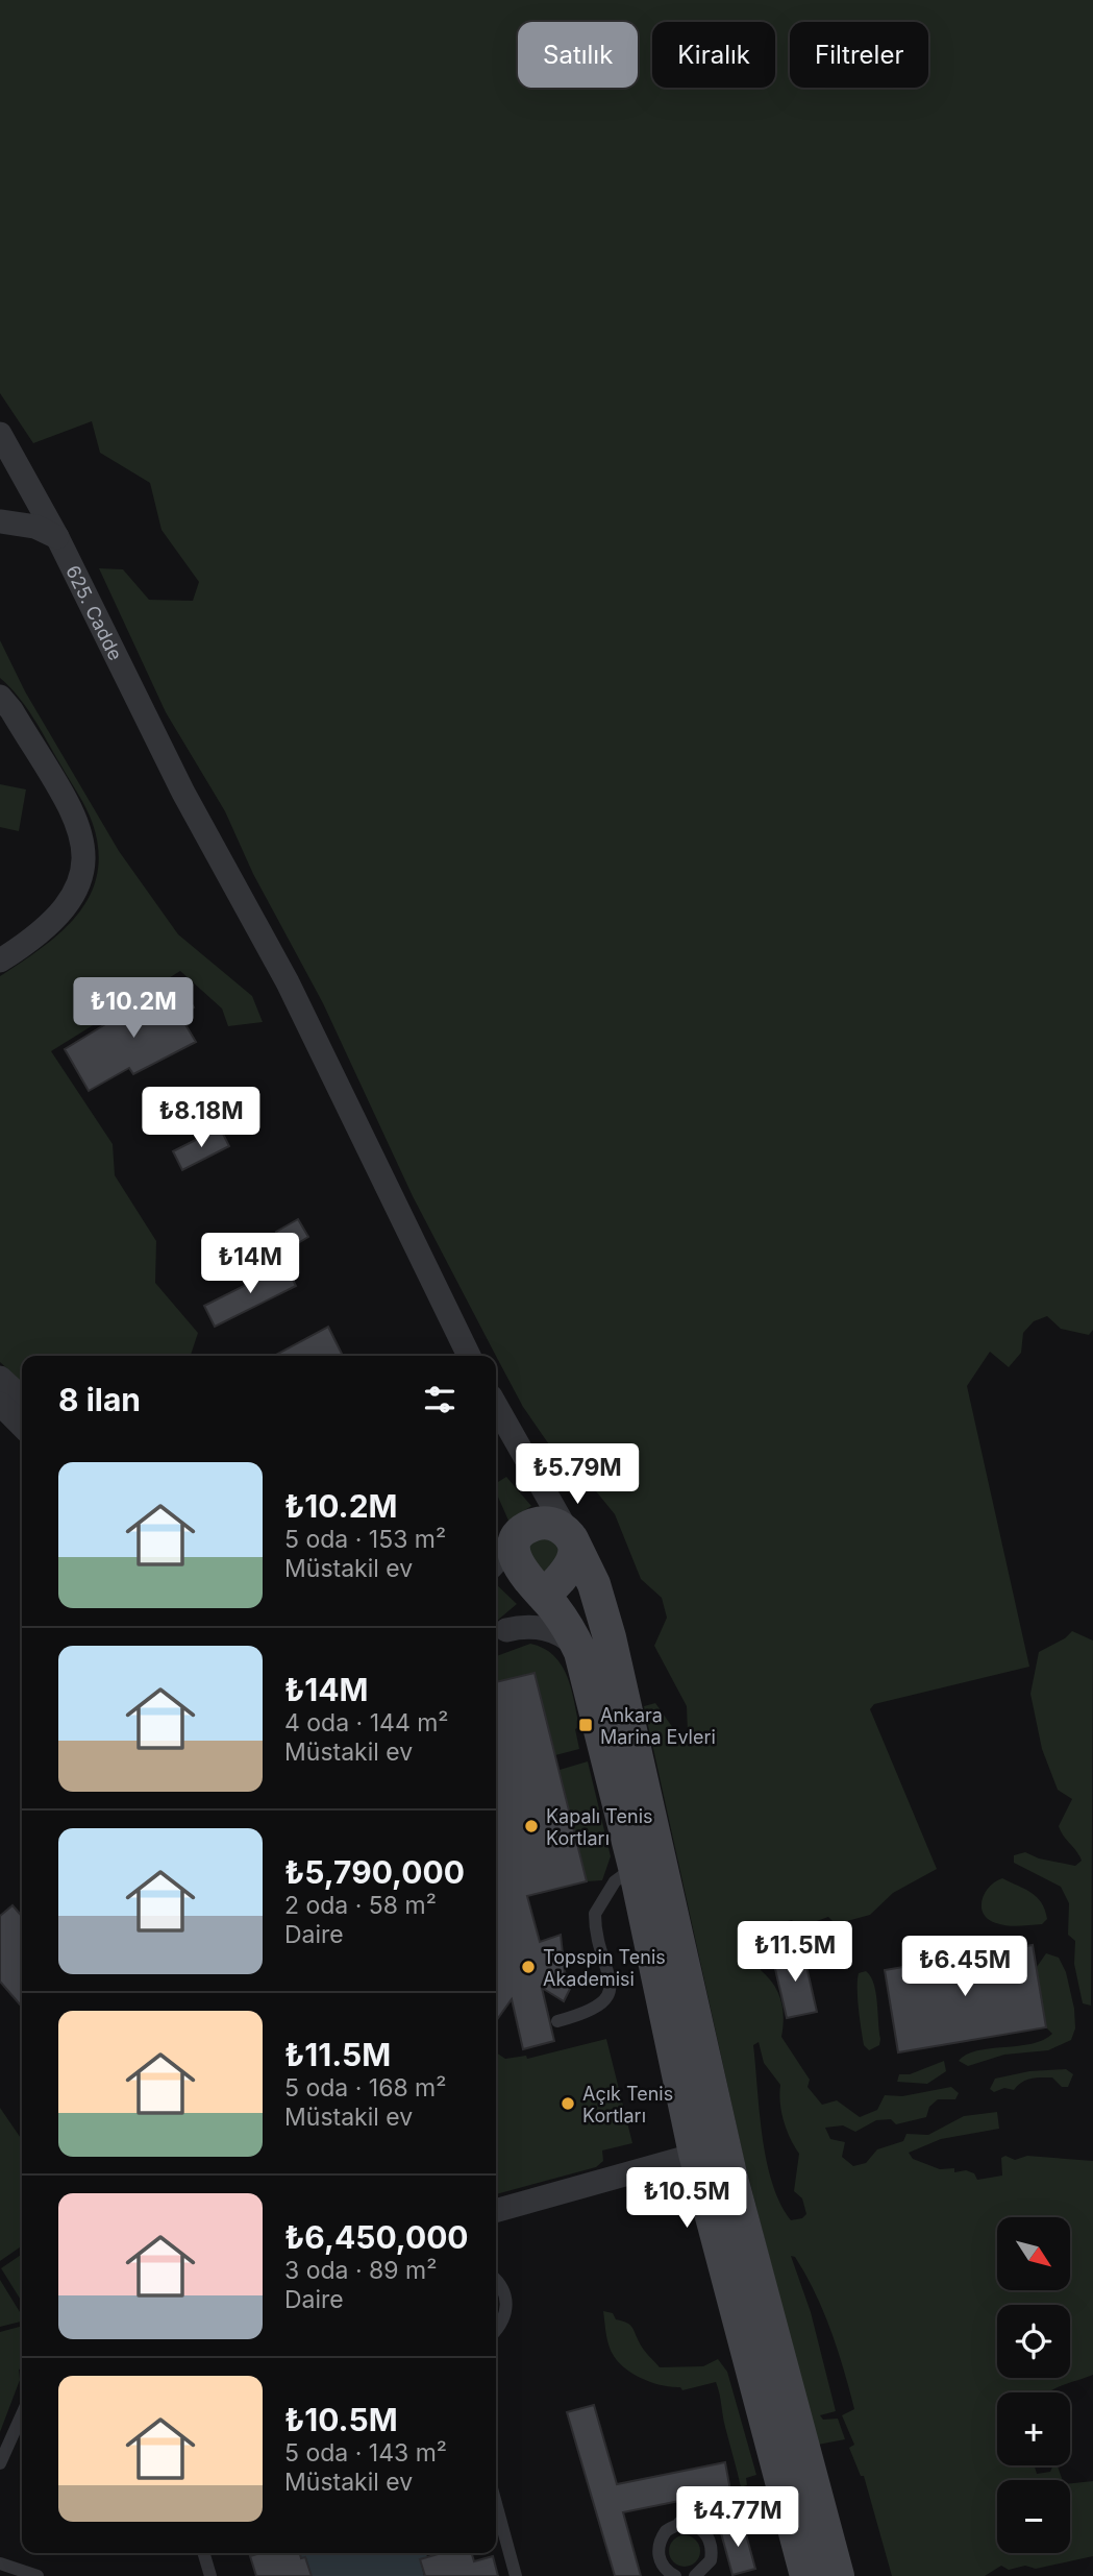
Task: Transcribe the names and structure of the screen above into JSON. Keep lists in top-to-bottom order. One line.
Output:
{"streets":{"street":["625. Cadde"]},"places":{"transit":["Ankara Marina Evleri"],"other":["Kapalı Tenis Kortları","Topspin Tenis Akademisi","Açık Tenis Kortları"]},"north":"bottom right","page":{"chip":["Satılık","Kiralık","Filtreler"],"price":["₺10.2M","₺8.18M","₺14M","₺5.79M","₺11.5M","₺6.45M","₺10.5M","₺4.77M"],"heading":"8 ilan","list":[{"name":"₺10.2M","note":"5 oda · 153 m² · Müstakil ev"},{"name":"₺14M","note":"4 oda · 144 m² · Müstakil ev"},{"name":"₺5,790,000","note":"2 oda · 58 m² · Daire"},{"name":"₺11.5M","note":"5 oda · 168 m² · Müstakil ev"},{"name":"₺6,450,000","note":"3 oda · 89 m² · Daire"},{"name":"₺10.5M","note":"5 oda · 143 m² · Müstakil ev"}],"map_buttons":["+","−"]}}
